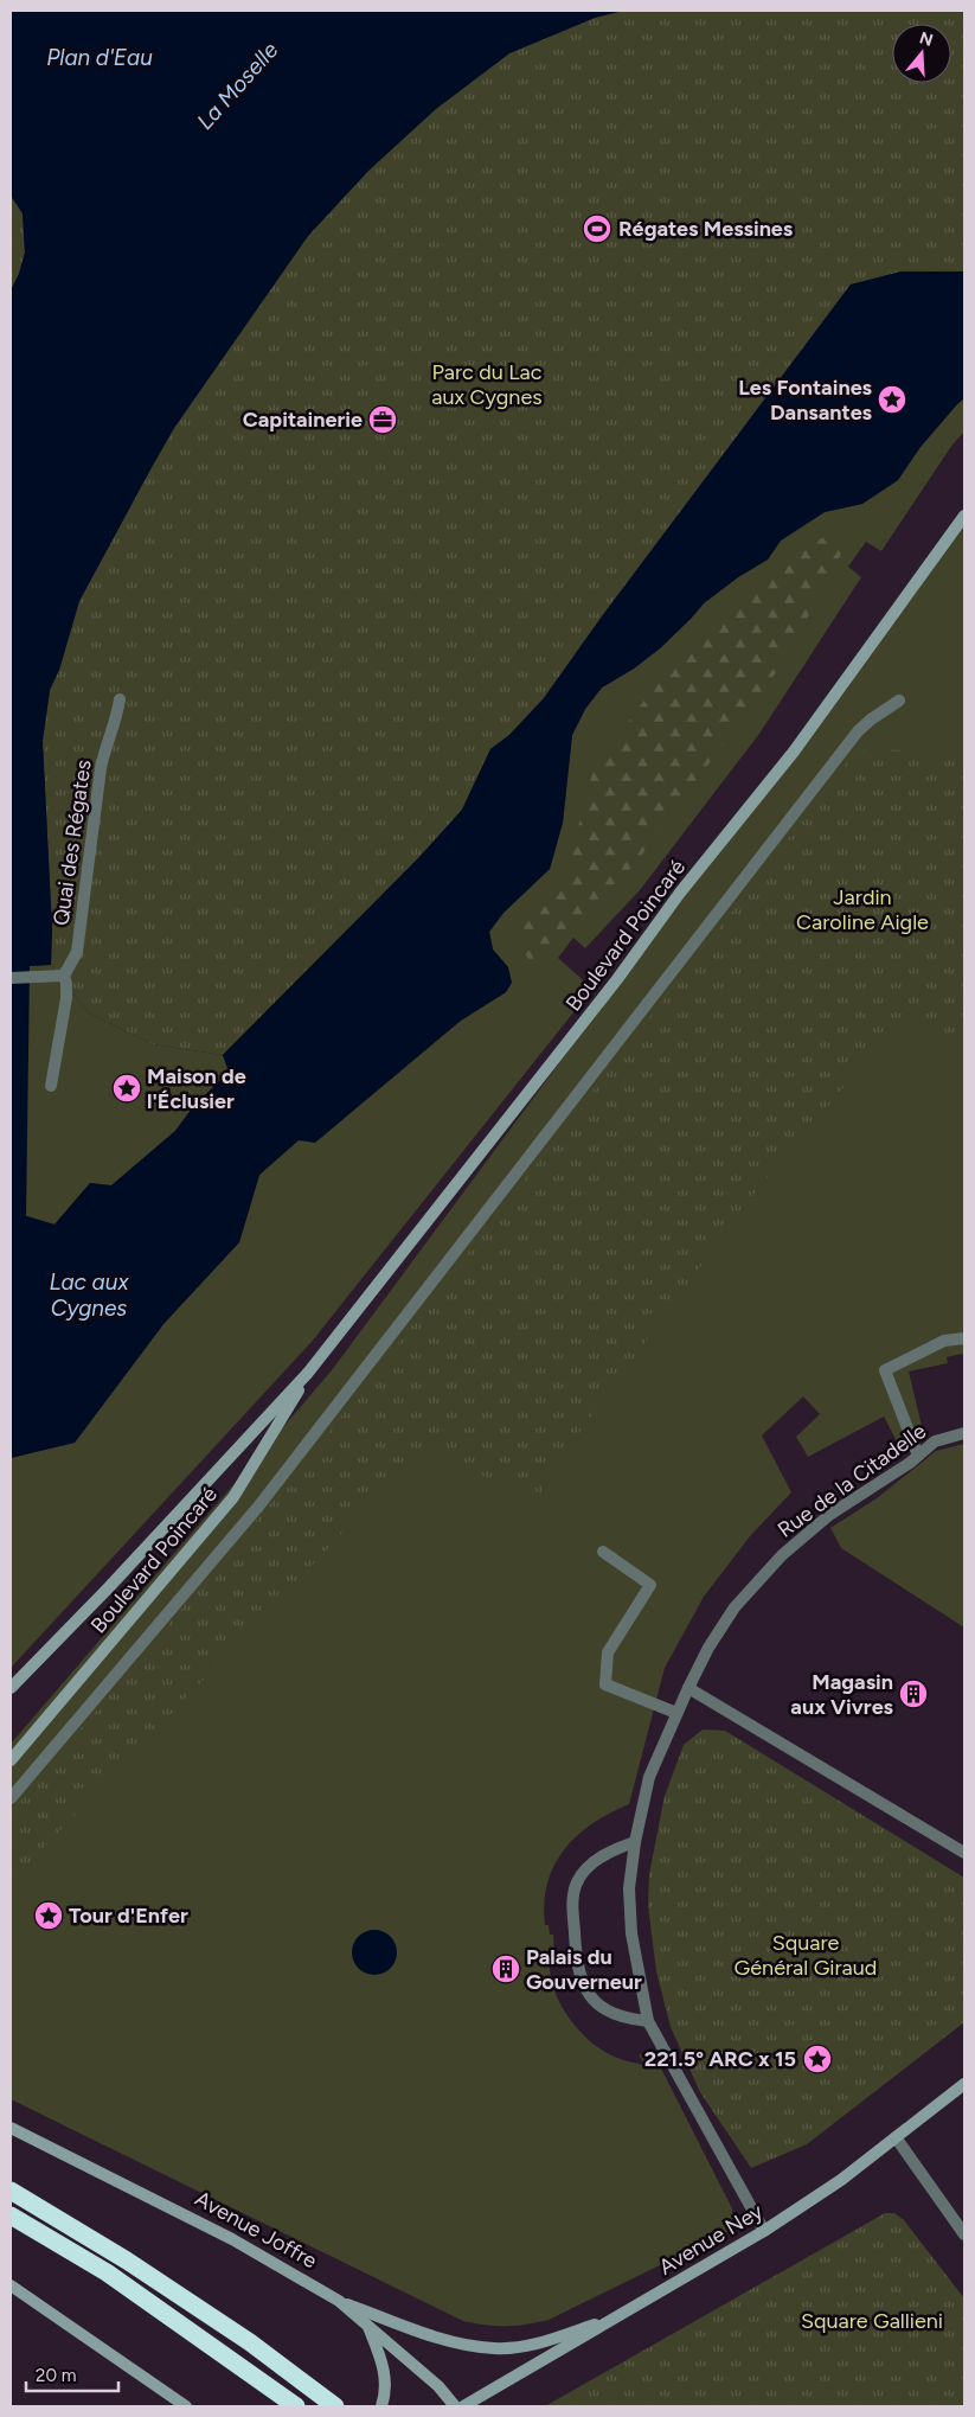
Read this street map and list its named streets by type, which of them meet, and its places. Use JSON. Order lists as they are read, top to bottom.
{
  "streets": {
    "street": [
      "Quai des Régates",
      "Boulevard Poincaré",
      "Rue de la Citadelle",
      "Avenue Joffre",
      "Avenue Ney"
    ]
  },
  "crossings": [
    ["Rue de la Citadelle", "Avenue Ney"]
  ],
  "water": ["Plan d'Eau", "La Moselle", "Lac aux Cygnes"],
  "parks": [
    "Parc du Lac aux Cygnes",
    "Jardin Caroline Aigle",
    "Square Général Giraud",
    "Square Gallieni"
  ],
  "places": {
    "sports": ["Régates Messines"],
    "place": [
      "Les Fontaines Dansantes",
      "Maison de l'Éclusier",
      "Tour d'Enfer",
      "221.5° ARC x 15"
    ],
    "office": ["Capitainerie"],
    "building": ["Magasin aux Vivres", "Palais du Gouverneur"]
  },
  "scale_bar": "20 m",
  "north": "top"
}
